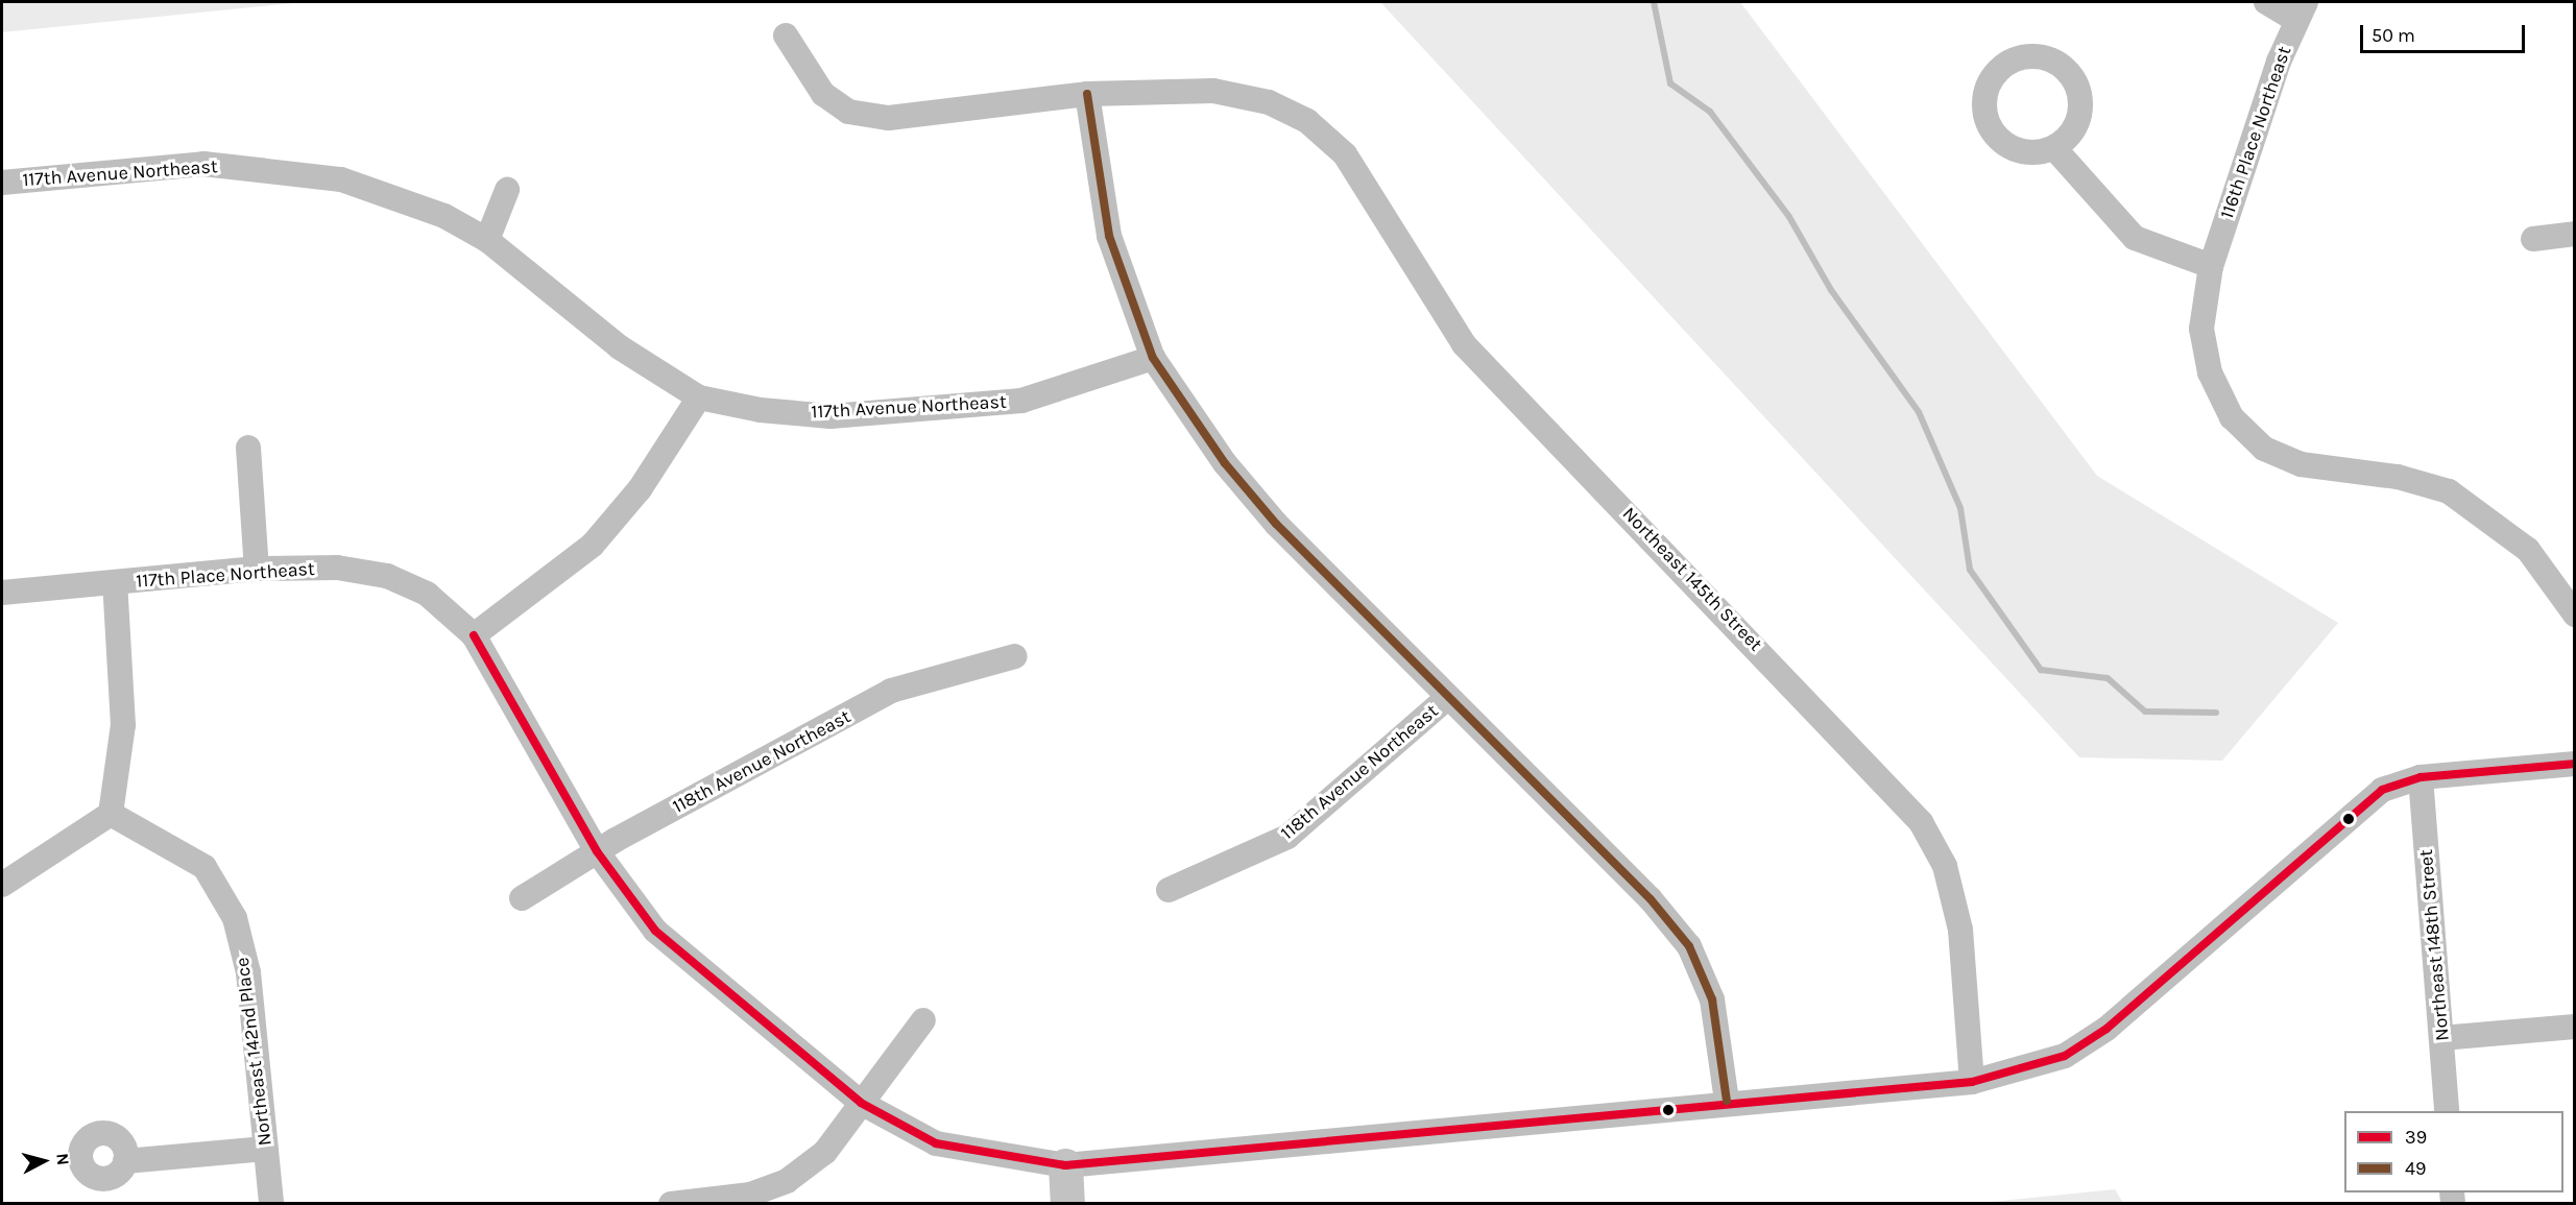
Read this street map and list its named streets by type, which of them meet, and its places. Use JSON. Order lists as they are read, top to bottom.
{
  "streets": {
    "street": [
      "116th Place Northeast",
      "117th Avenue Northeast",
      "117th Place Northeast",
      "Northeast 145th Street",
      "118th Avenue Northeast",
      "Northeast 148th Street",
      "Northeast 142nd Place"
    ]
  },
  "crossings": [
    ["117th Place Northeast", "Northeast 145th Street"],
    ["117th Place Northeast", "118th Avenue Northeast"],
    ["117th Place Northeast", "Northeast 148th Street"]
  ],
  "lines": ["transit line 49", "transit line 39"],
  "legend": ["39", "49"],
  "scale_bar": "50 m",
  "north": "right"
}
